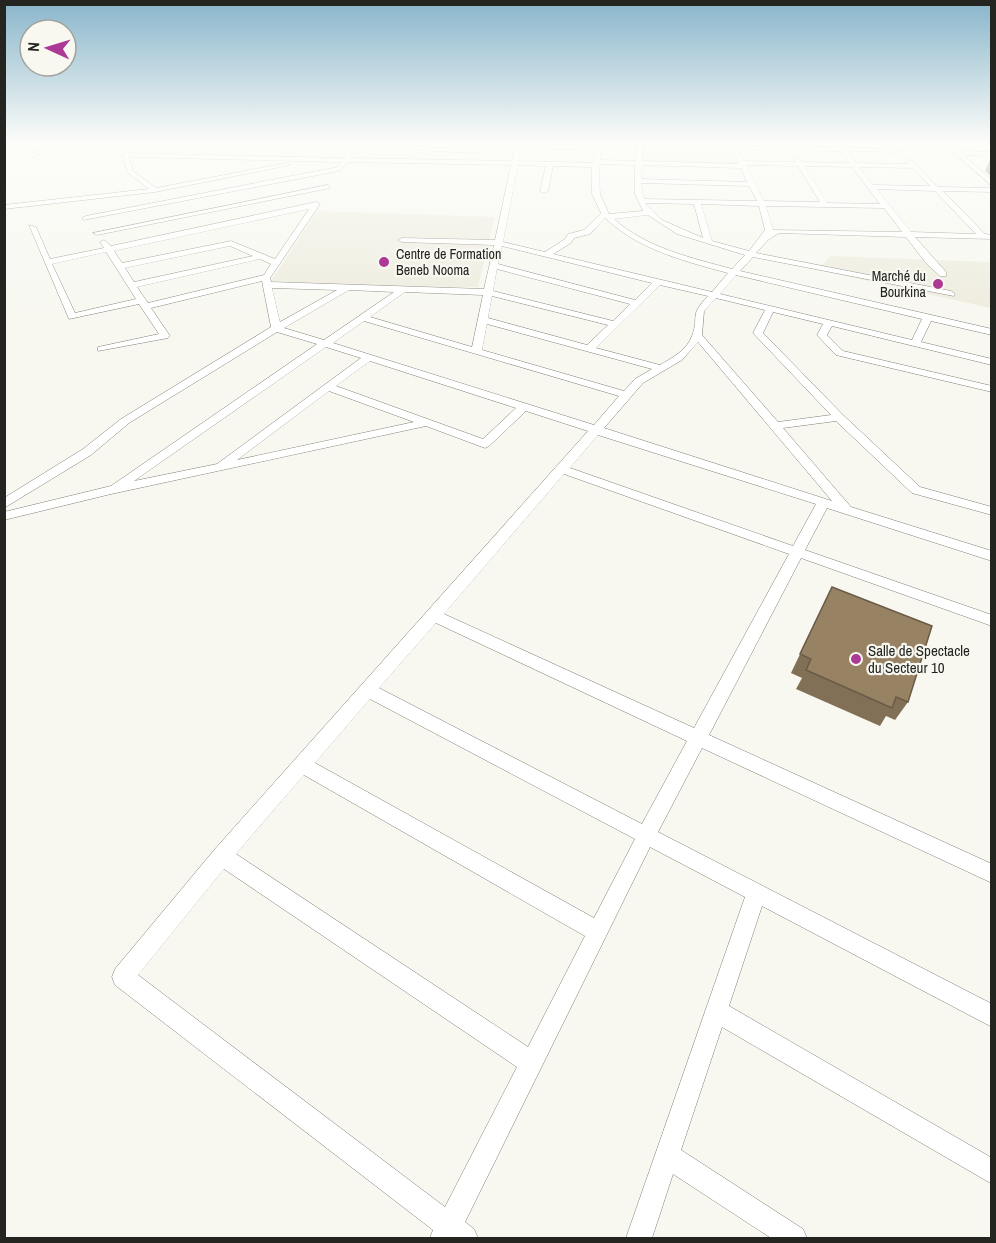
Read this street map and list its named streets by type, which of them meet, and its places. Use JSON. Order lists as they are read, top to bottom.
{
  "places": ["Centre de Formation Beneb Nooma", "Marché du Bourkina", "Salle de Spectacle du Secteur 10"],
  "north": "left"
}
